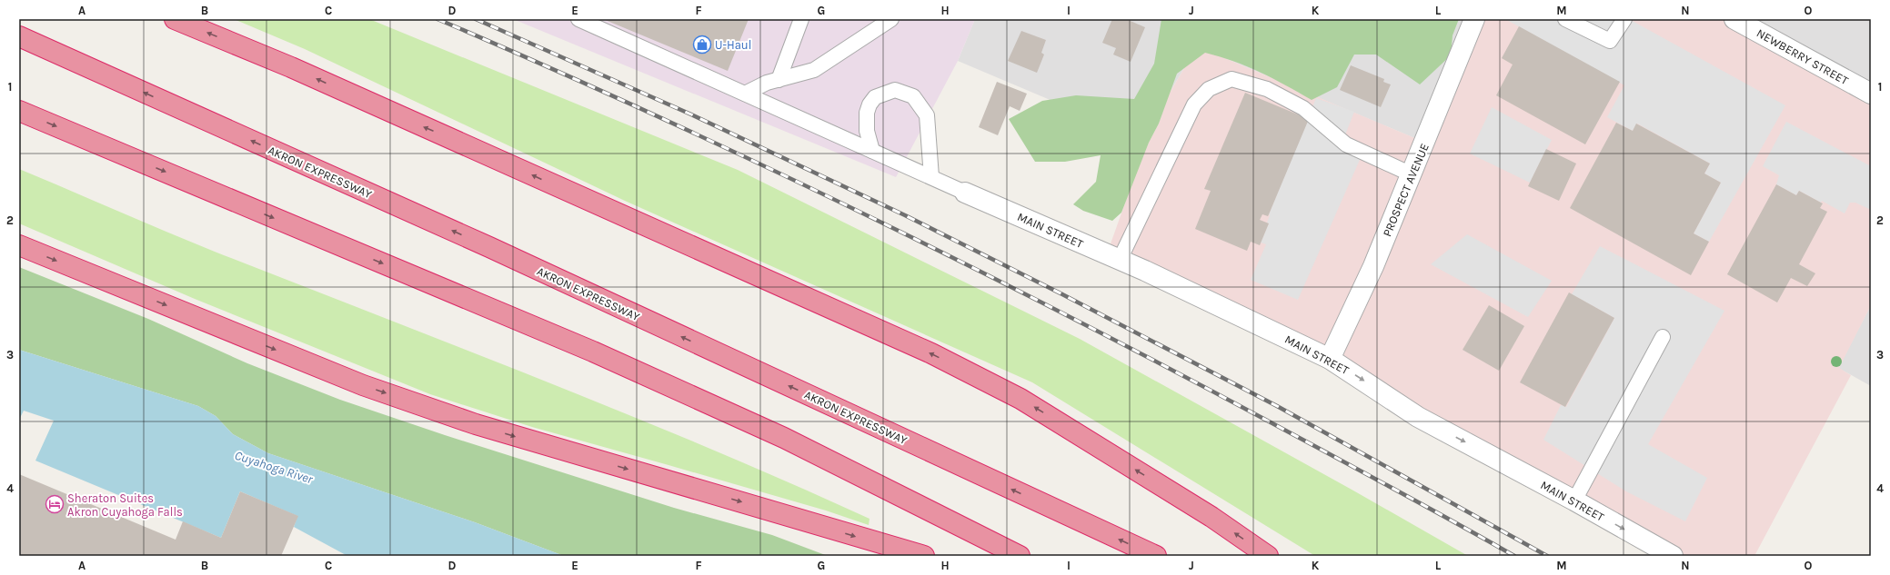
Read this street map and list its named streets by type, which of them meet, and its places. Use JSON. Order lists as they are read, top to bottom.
{
  "streets": {
    "highway": ["AKRON EXPRESSWAY"],
    "street": ["NEWBERRY STREET", "PROSPECT AVENUE", "MAIN STREET"]
  },
  "crossings": [
    ["PROSPECT AVENUE", "MAIN STREET"]
  ],
  "one_way": ["MAIN STREET"],
  "water": ["Cuyahoga River"],
  "places": {
    "shop": ["U-Haul"],
    "hotel": ["Sheraton Suites Akron Cuyahoga Falls"]
  },
  "grid": {
    "columns": [
      "A",
      "B",
      "C",
      "D",
      "E",
      "F",
      "G",
      "H",
      "I",
      "J",
      "K",
      "L",
      "M",
      "N",
      "O"
    ],
    "rows": [
      "1",
      "2",
      "3",
      "4"
    ]
  }
}
